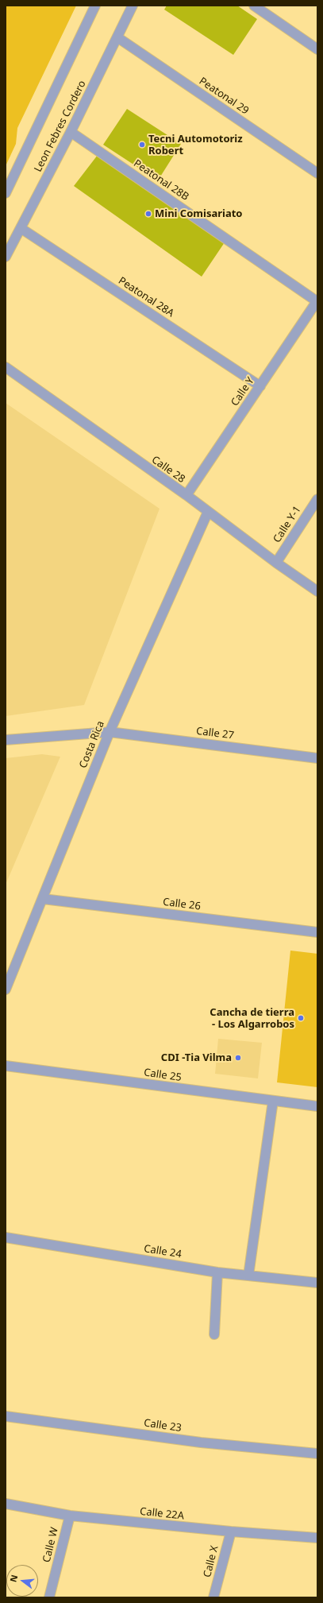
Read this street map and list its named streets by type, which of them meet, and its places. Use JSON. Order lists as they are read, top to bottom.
{
  "streets": {
    "street": [
      "Peatonal 29",
      "Leon Febres Cordero",
      "Peatonal 28B",
      "Peatonal 28A",
      "Calle Y",
      "Calle 28",
      "Calle Y-1",
      "Calle 27",
      "Costa Rica",
      "Calle 26",
      "Calle 25",
      "Calle 24",
      "Calle 23",
      "Calle 22A",
      "Calle W",
      "Calle X"
    ]
  },
  "crossings": [
    ["Peatonal 29", "Leon Febres Cordero"],
    ["Leon Febres Cordero", "Peatonal 28B"],
    ["Leon Febres Cordero", "Peatonal 28A"],
    ["Peatonal 28B", "Calle Y"],
    ["Peatonal 28A", "Calle Y"],
    ["Calle Y", "Calle 28"],
    ["Calle 28", "Calle Y-1"],
    ["Calle 28", "Costa Rica"],
    ["Calle 27", "Costa Rica"],
    ["Costa Rica", "Calle 26"],
    ["Calle 22A", "Calle W"],
    ["Calle 22A", "Calle X"]
  ],
  "places": [
    "Tecni Automotoriz Robert",
    "Mini Comisariato",
    "Cancha de tierra - Los Algarrobos",
    "CDI -Tia Vilma"
  ],
  "north": "left"
}
